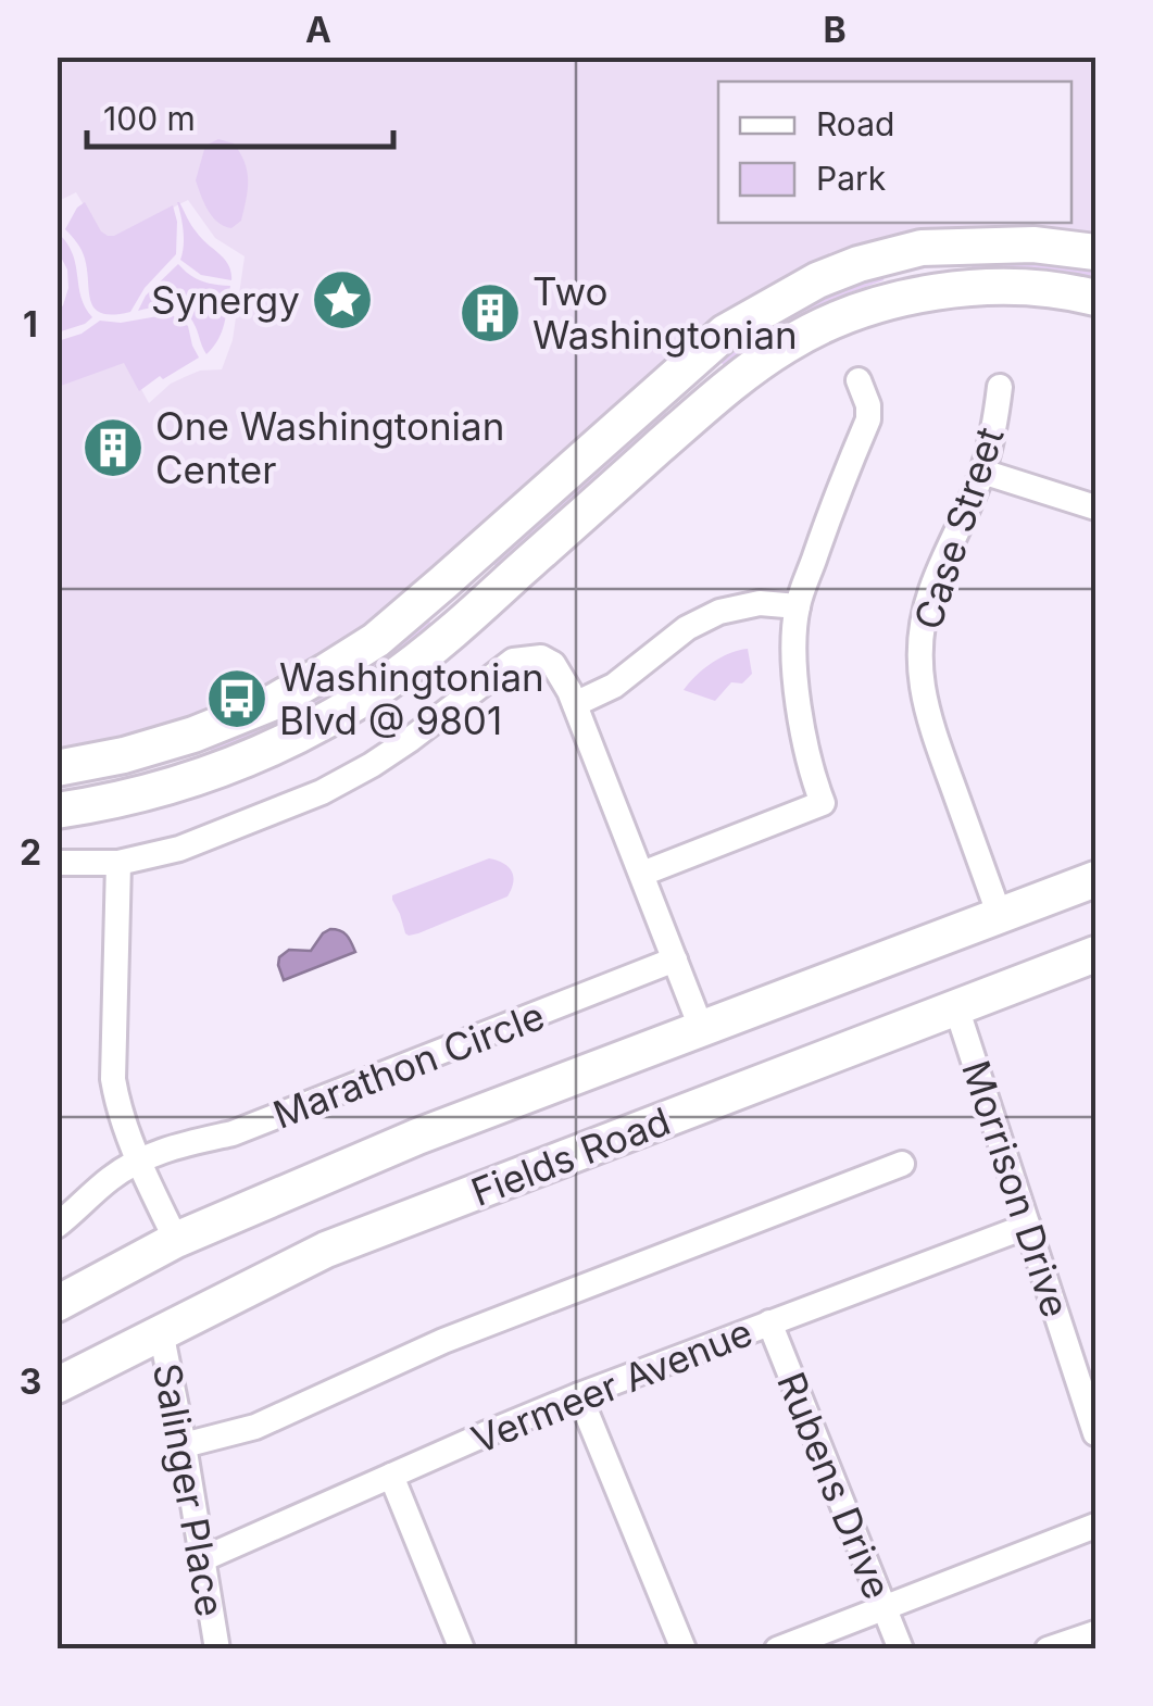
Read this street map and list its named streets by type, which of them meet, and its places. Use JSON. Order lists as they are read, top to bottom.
{
  "streets": {
    "street": [
      "Case Street",
      "Marathon Circle",
      "Fields Road",
      "Morrison Drive",
      "Vermeer Avenue",
      "Rubens Drive",
      "Salinger Place"
    ]
  },
  "crossings": [
    ["Case Street", "Fields Road"],
    ["Fields Road", "Morrison Drive"],
    ["Fields Road", "Salinger Place"],
    ["Morrison Drive", "Vermeer Avenue"],
    ["Vermeer Avenue", "Rubens Drive"],
    ["Vermeer Avenue", "Salinger Place"]
  ],
  "places": {
    "place": ["Synergy"],
    "building": ["Two Washingtonian", "One Washingtonian Center"],
    "bus stop": ["Washingtonian Blvd @ 9801"]
  },
  "legend": ["Road", "Park"],
  "scale_bar": "100 m",
  "grid": {
    "columns": ["A", "B"],
    "rows": ["1", "2", "3"]
  }
}
